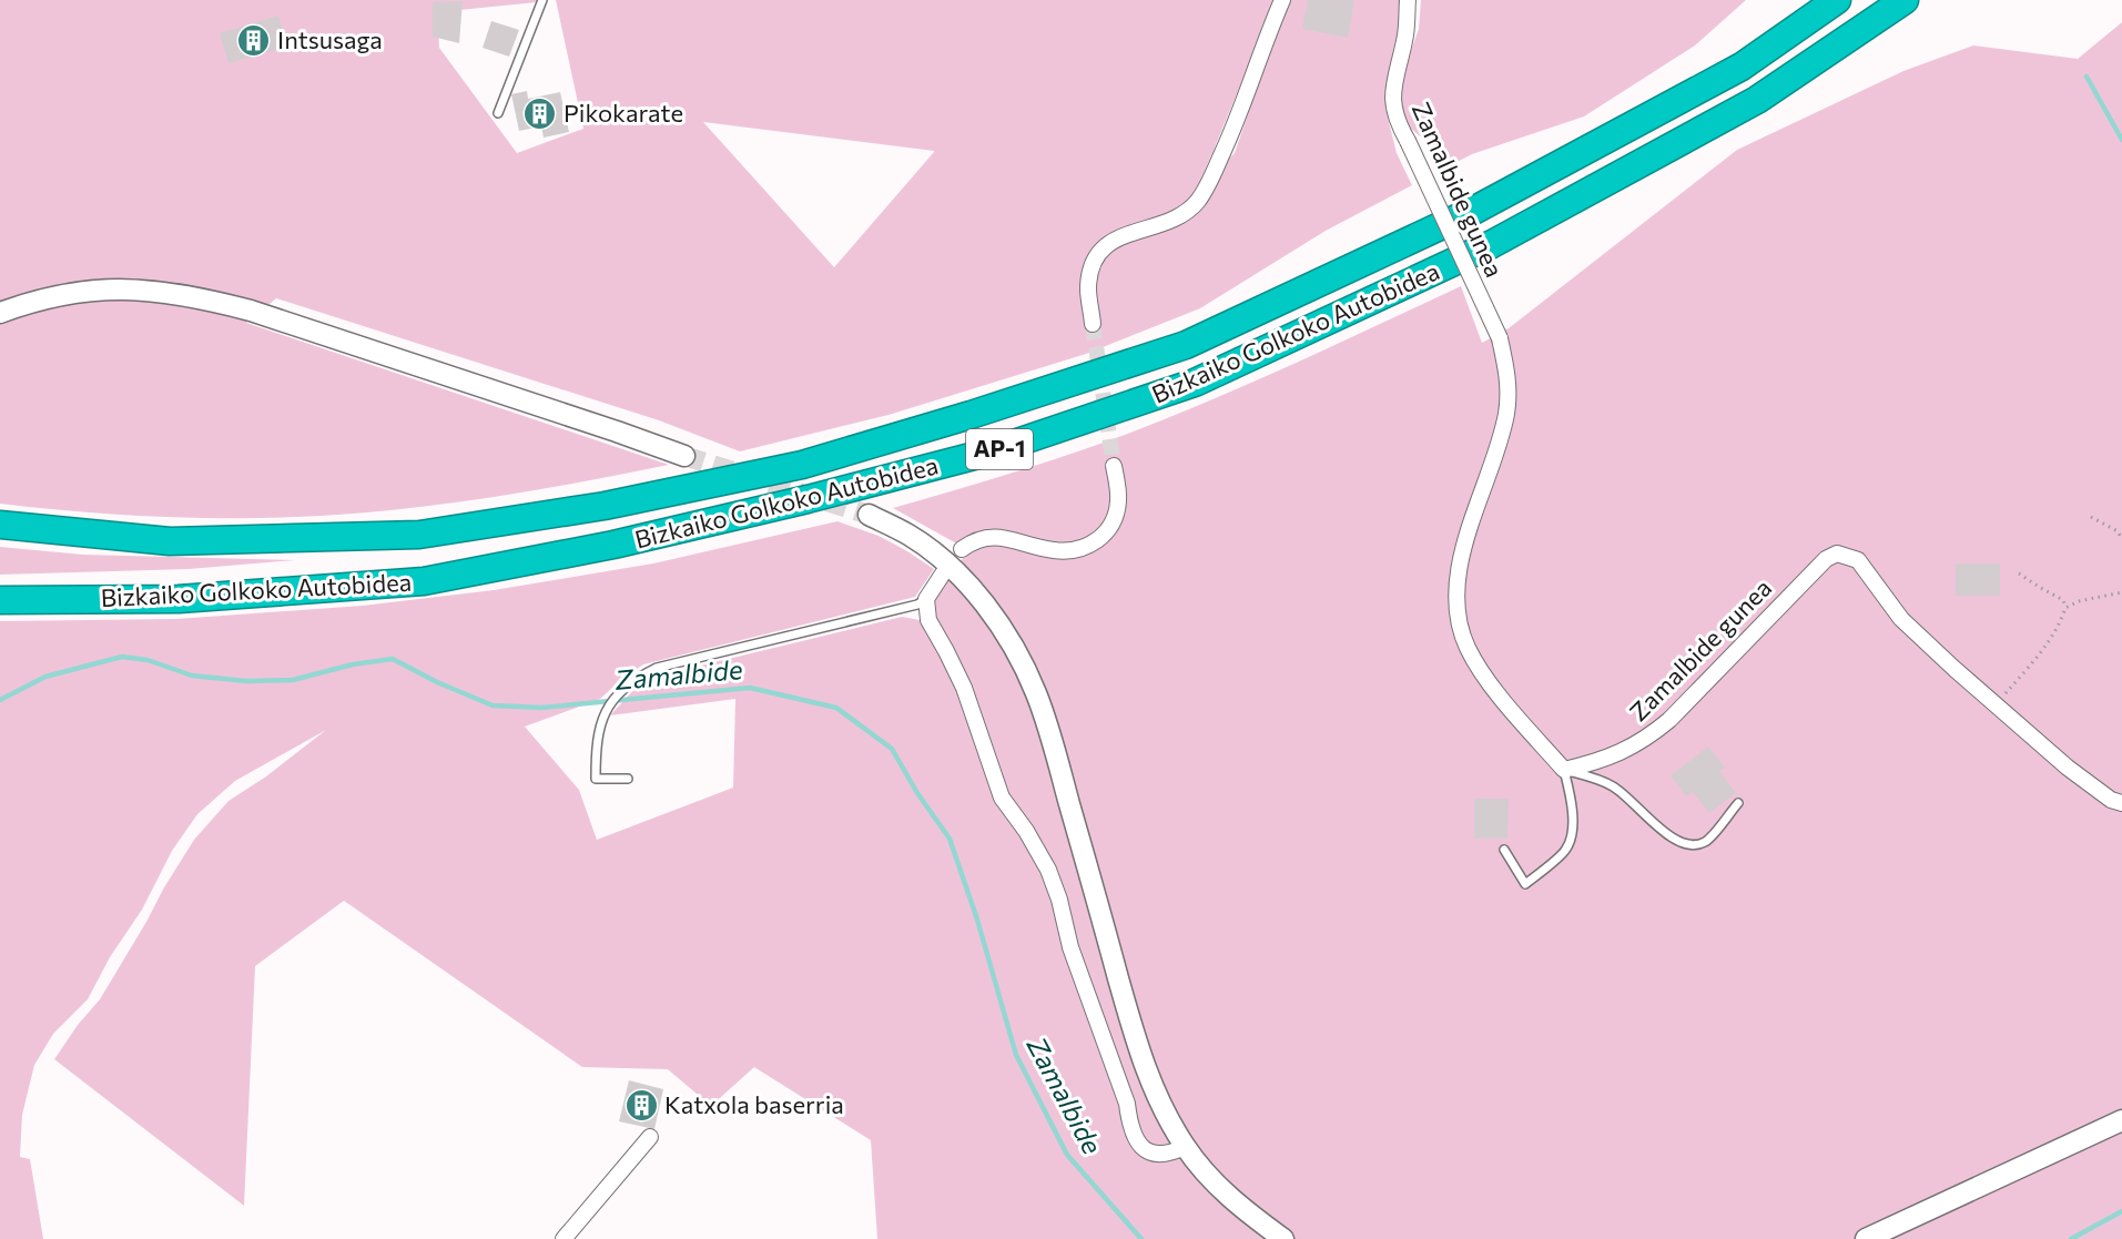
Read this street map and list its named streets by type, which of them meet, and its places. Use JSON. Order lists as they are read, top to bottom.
{
  "streets": {
    "highway": ["Bizkaiko Golkoko Autobidea", "AP-1"],
    "street": ["Zamalbide gunea"]
  },
  "water": ["Zamalbide"],
  "places": {
    "building": ["Intsusaga", "Pikokarate", "Katxola baserria"]
  }
}
